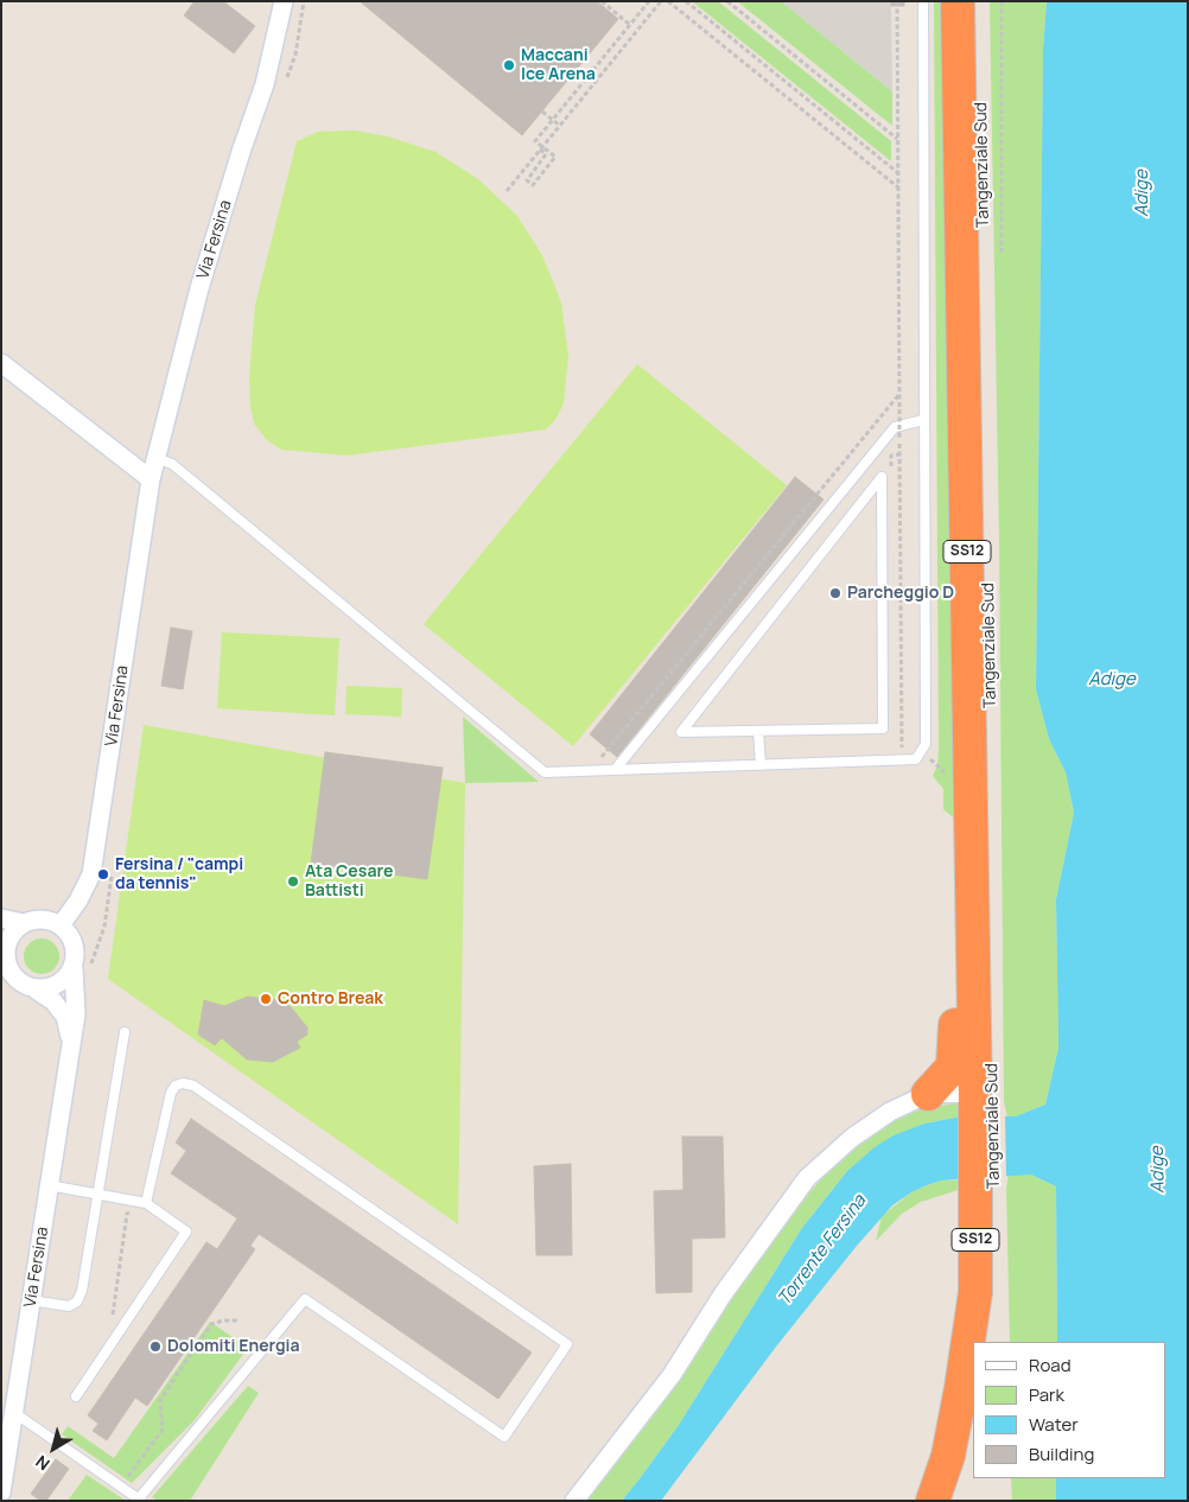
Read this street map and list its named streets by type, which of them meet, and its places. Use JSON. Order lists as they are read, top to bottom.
{
  "streets": {
    "highway": ["Tangenziale Sud", "SS12"],
    "street": ["Via Fersina"]
  },
  "crossings": [
    ["Tangenziale Sud", "SS12"]
  ],
  "water": ["Adige", "Torrente Fersina"],
  "places": [
    "Maccani Ice Arena",
    "Parcheggio D",
    "Fersina / \"campi da tennis\"",
    "Ata Cesare Battisti",
    "Contro Break",
    "Dolomiti Energia"
  ],
  "legend": [
    "Road",
    "Park",
    "Water",
    "Building"
  ],
  "north": "bottom left"
}
